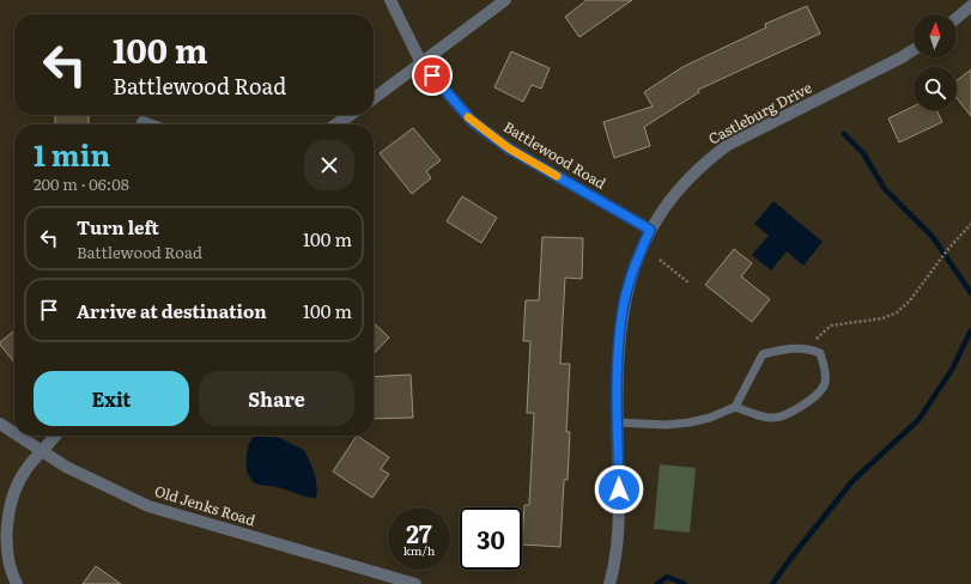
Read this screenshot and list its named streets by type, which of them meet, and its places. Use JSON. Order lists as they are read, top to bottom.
{
  "streets": {
    "street": ["Castleburg Drive", "Battlewood Road", "Old Jenks Road"]
  },
  "crossings": [
    ["Castleburg Drive", "Battlewood Road"]
  ],
  "north": "top",
  "page": {
    "turn": ["100 m", "Battlewood Road"],
    "heading": ["1 min", "200 m · 06:08"],
    "list": [
      {
        "name": "Turn left",
        "note": "Battlewood Road",
        "value": "100 m"
      },
      {
        "name": "Arrive at destination",
        "value": "100 m"
      }
    ],
    "buttons": ["Exit", "Share"],
    "speed": "27 km/h",
    "limit": "30"
  }
}
